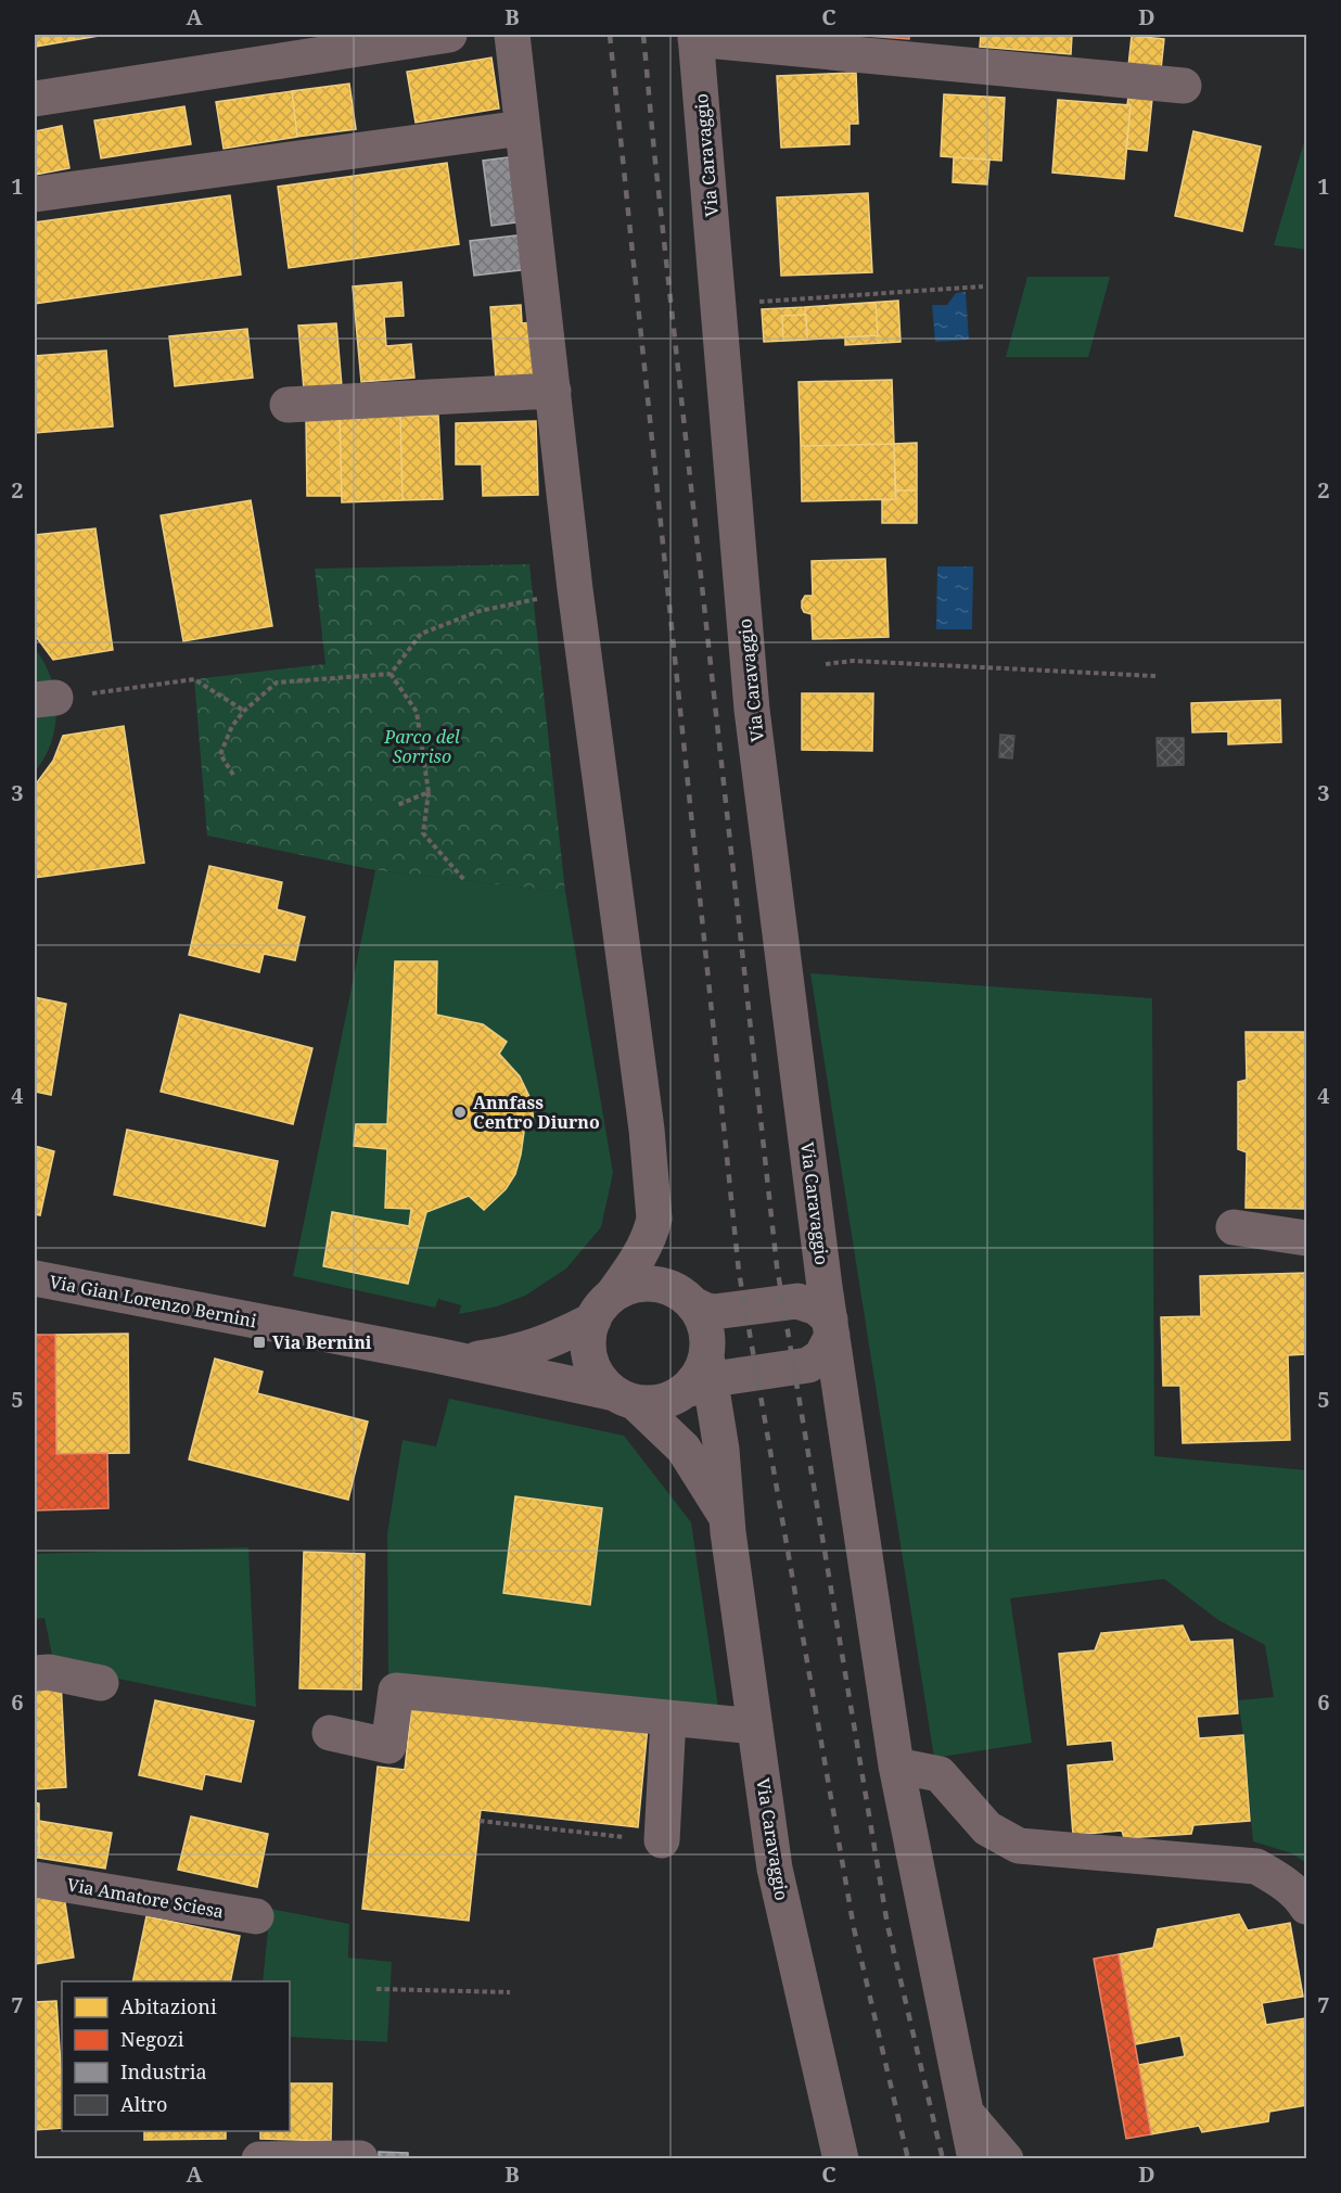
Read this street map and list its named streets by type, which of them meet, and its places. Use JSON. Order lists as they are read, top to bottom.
{
  "streets": {
    "street": ["Via Caravaggio", "Via Gian Lorenzo Bernini", "Via Amatore Sciesa"]
  },
  "crossings": [
    ["Via Caravaggio", "Via Gian Lorenzo Bernini"]
  ],
  "parks": ["Parco del Sorriso"],
  "places": {
    "other": ["Annfass Centro Diurno"],
    "transit": ["Via Bernini"]
  },
  "legend": [
    "Abitazioni",
    "Negozi",
    "Industria",
    "Altro"
  ],
  "grid": {
    "columns": [
      "A",
      "B",
      "C",
      "D"
    ],
    "rows": [
      "1",
      "2",
      "3",
      "4",
      "5",
      "6",
      "7"
    ]
  }
}
